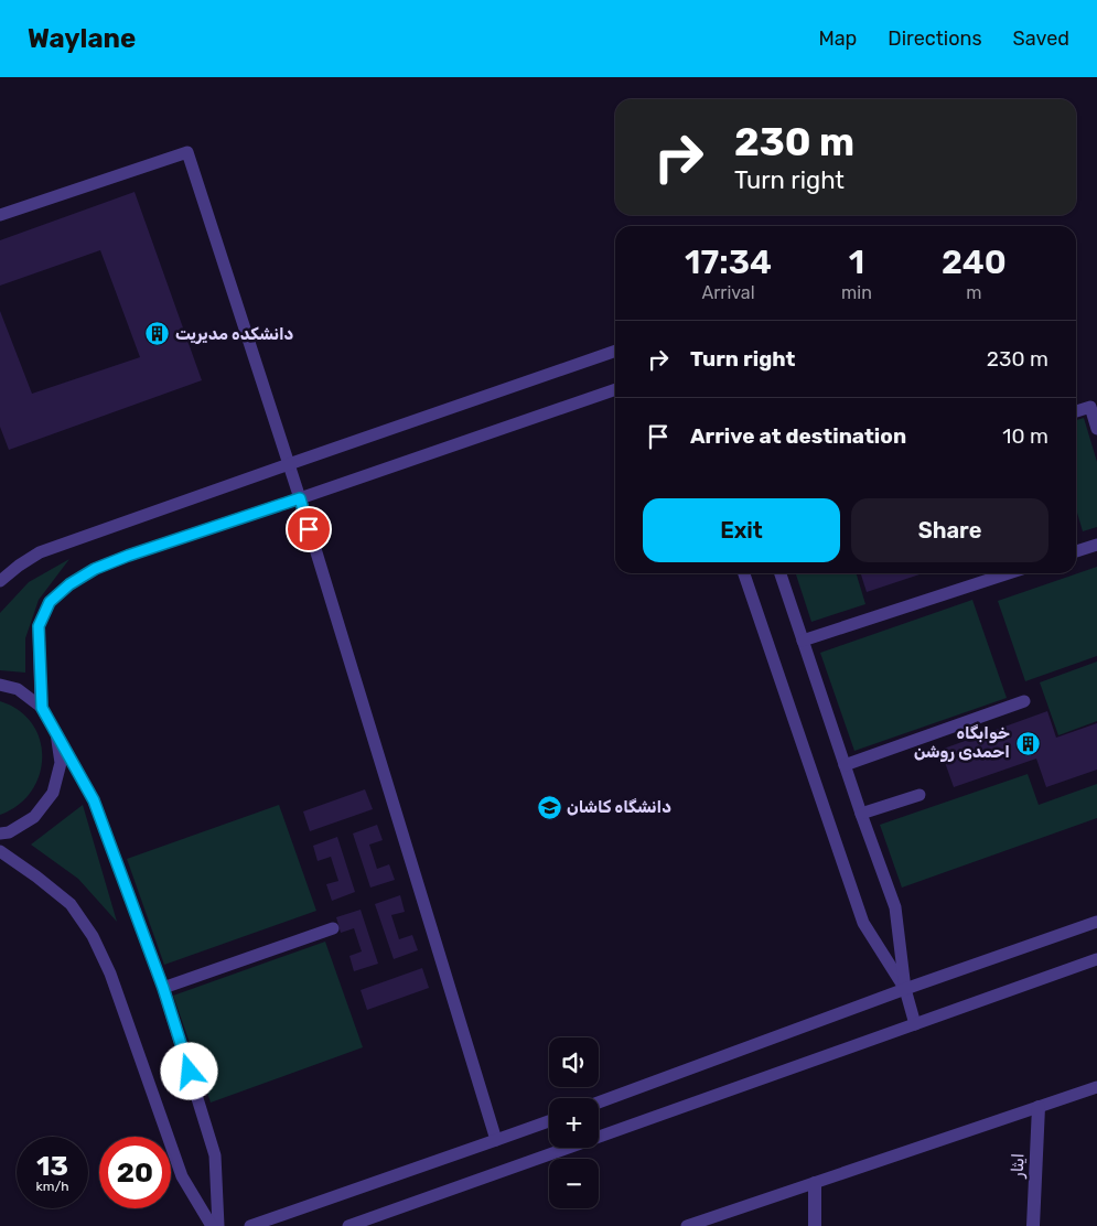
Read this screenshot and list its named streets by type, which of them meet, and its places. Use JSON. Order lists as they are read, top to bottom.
{
  "streets": {
    "street": ["ایثار"]
  },
  "places": {
    "building": ["دانشکده مدیریت", "خوابگاه احمدی روشن"],
    "school or university": ["دانشگاه کاشان"]
  },
  "page": {
    "header": "Waylane",
    "nav": ["Map", "Directions", "Saved"],
    "turn": ["230 m", "Turn right"],
    "eta": [
      "17:34",
      "Arrival",
      "1",
      "min",
      "240",
      "m"
    ],
    "list": [
      {
        "name": "Turn right",
        "value": "230 m"
      },
      {
        "name": "Arrive at destination",
        "value": "10 m"
      }
    ],
    "buttons": ["Exit", "Share"],
    "map_buttons": ["+", "−"],
    "speed": "13 km/h",
    "limit": "20"
  }
}
